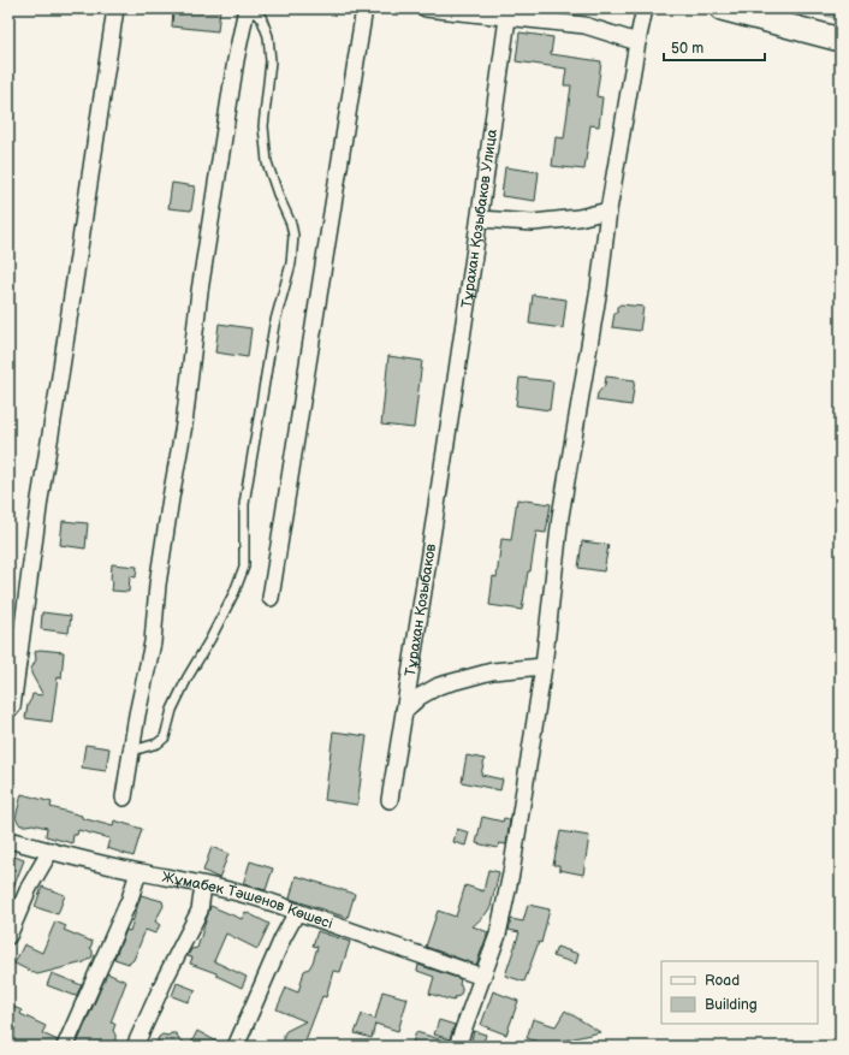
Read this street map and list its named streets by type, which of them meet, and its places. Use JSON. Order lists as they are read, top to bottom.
{
  "streets": {
    "street": ["Тұрахан Қозыбаков Улица", "Тұрахан Қозыбаков", "Жұмабек Тәшенов Көшесі"]
  },
  "crossings": [
    ["Тұрахан Қозыбаков Улица", "Тұрахан Қозыбаков"]
  ],
  "legend": ["Road", "Building"],
  "scale_bar": "50 m"
}
